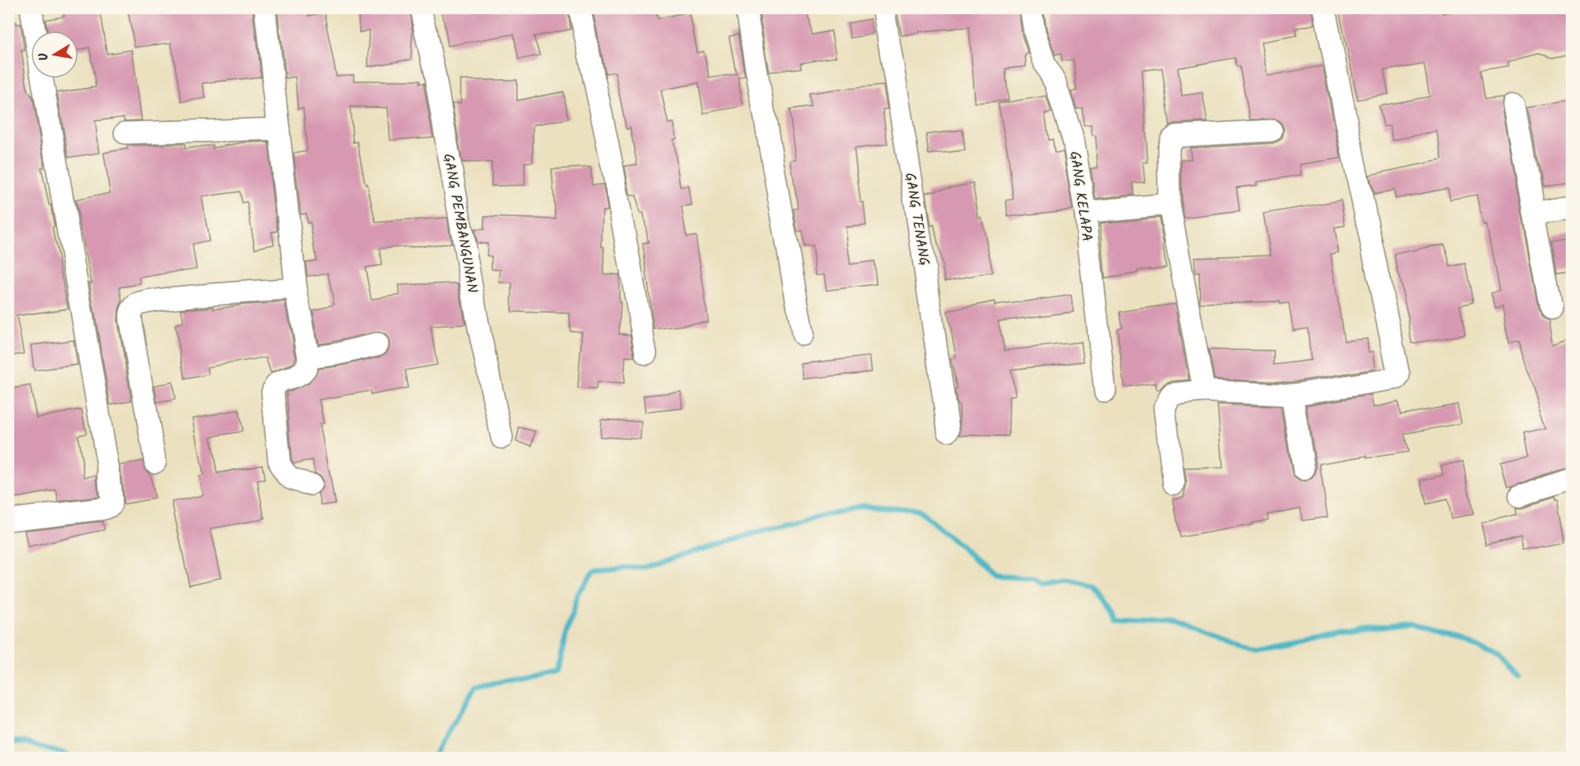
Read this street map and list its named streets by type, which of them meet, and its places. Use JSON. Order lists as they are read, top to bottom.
{
  "streets": {
    "street": ["GANG KELAPA", "GANG TENANG", "GANG PEMBANGUNAN"]
  },
  "north": "left"
}
